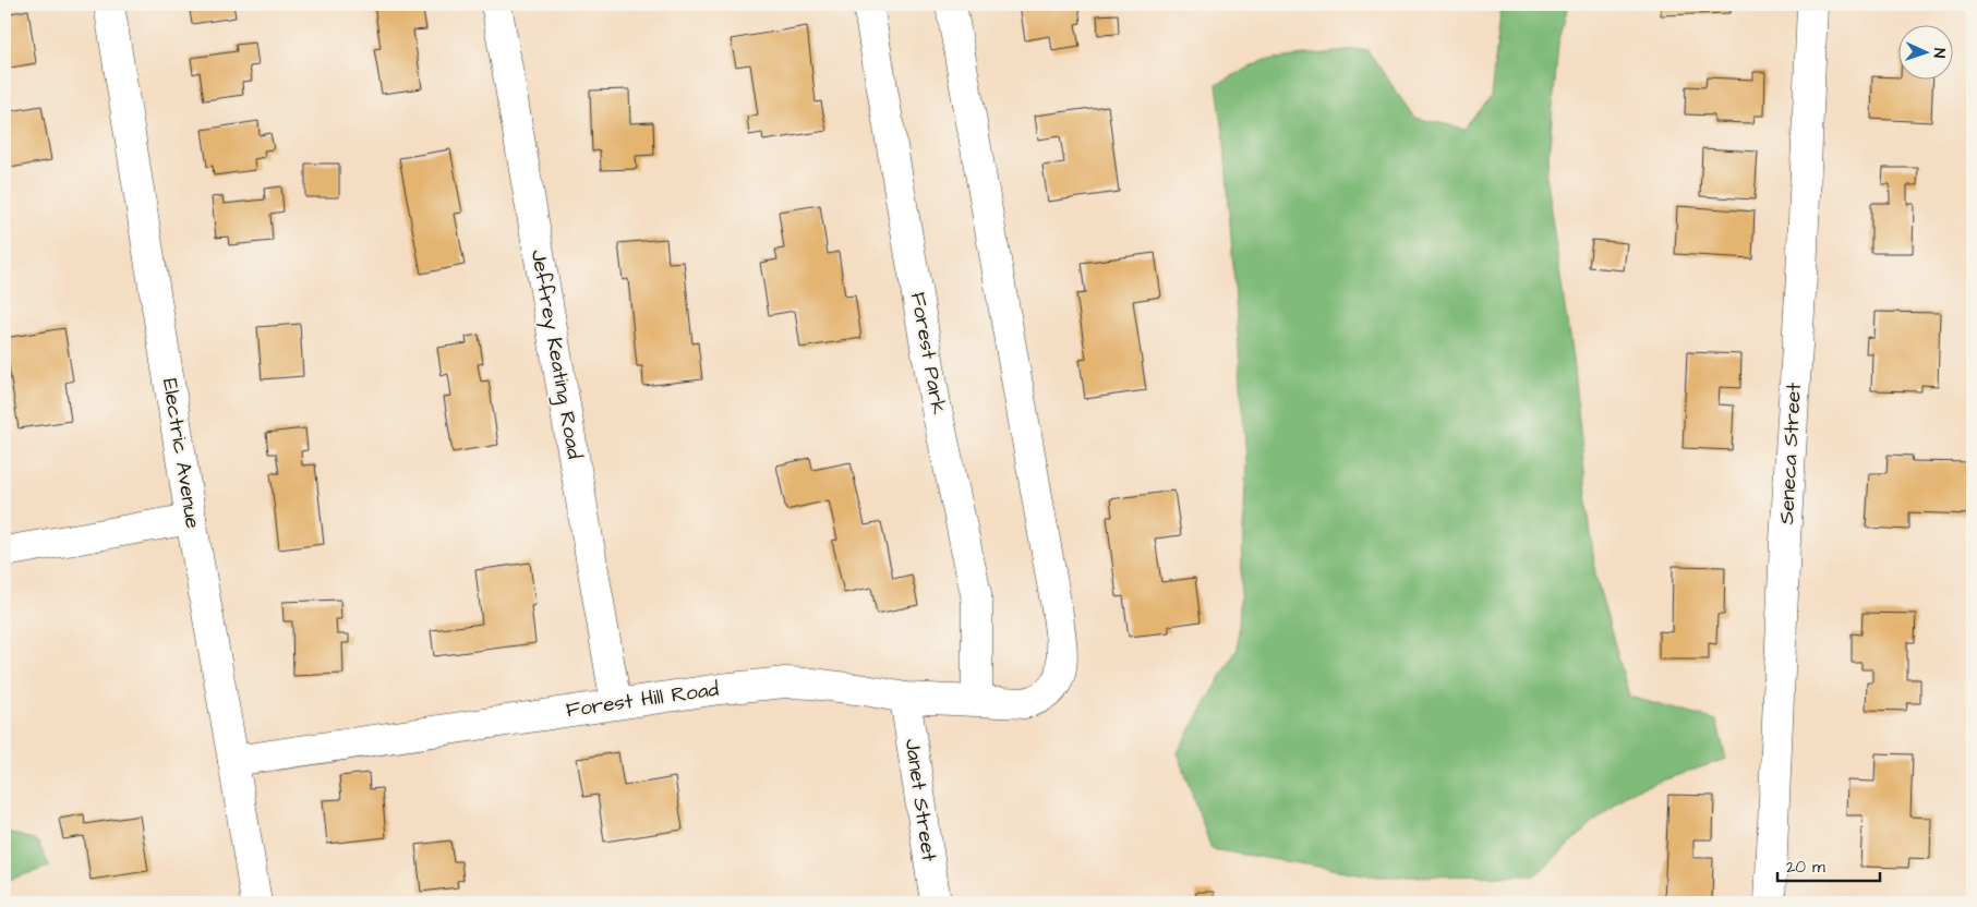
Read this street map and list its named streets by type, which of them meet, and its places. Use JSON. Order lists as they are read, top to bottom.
{
  "streets": {
    "street": [
      "Forest Park",
      "Jeffrey Keating Road",
      "Electric Avenue",
      "Seneca Street",
      "Forest Hill Road",
      "Janet Street"
    ]
  },
  "crossings": [
    ["Forest Park", "Forest Hill Road"],
    ["Jeffrey Keating Road", "Forest Hill Road"],
    ["Electric Avenue", "Forest Hill Road"],
    ["Forest Hill Road", "Janet Street"]
  ],
  "scale_bar": "20 m",
  "north": "right"
}
